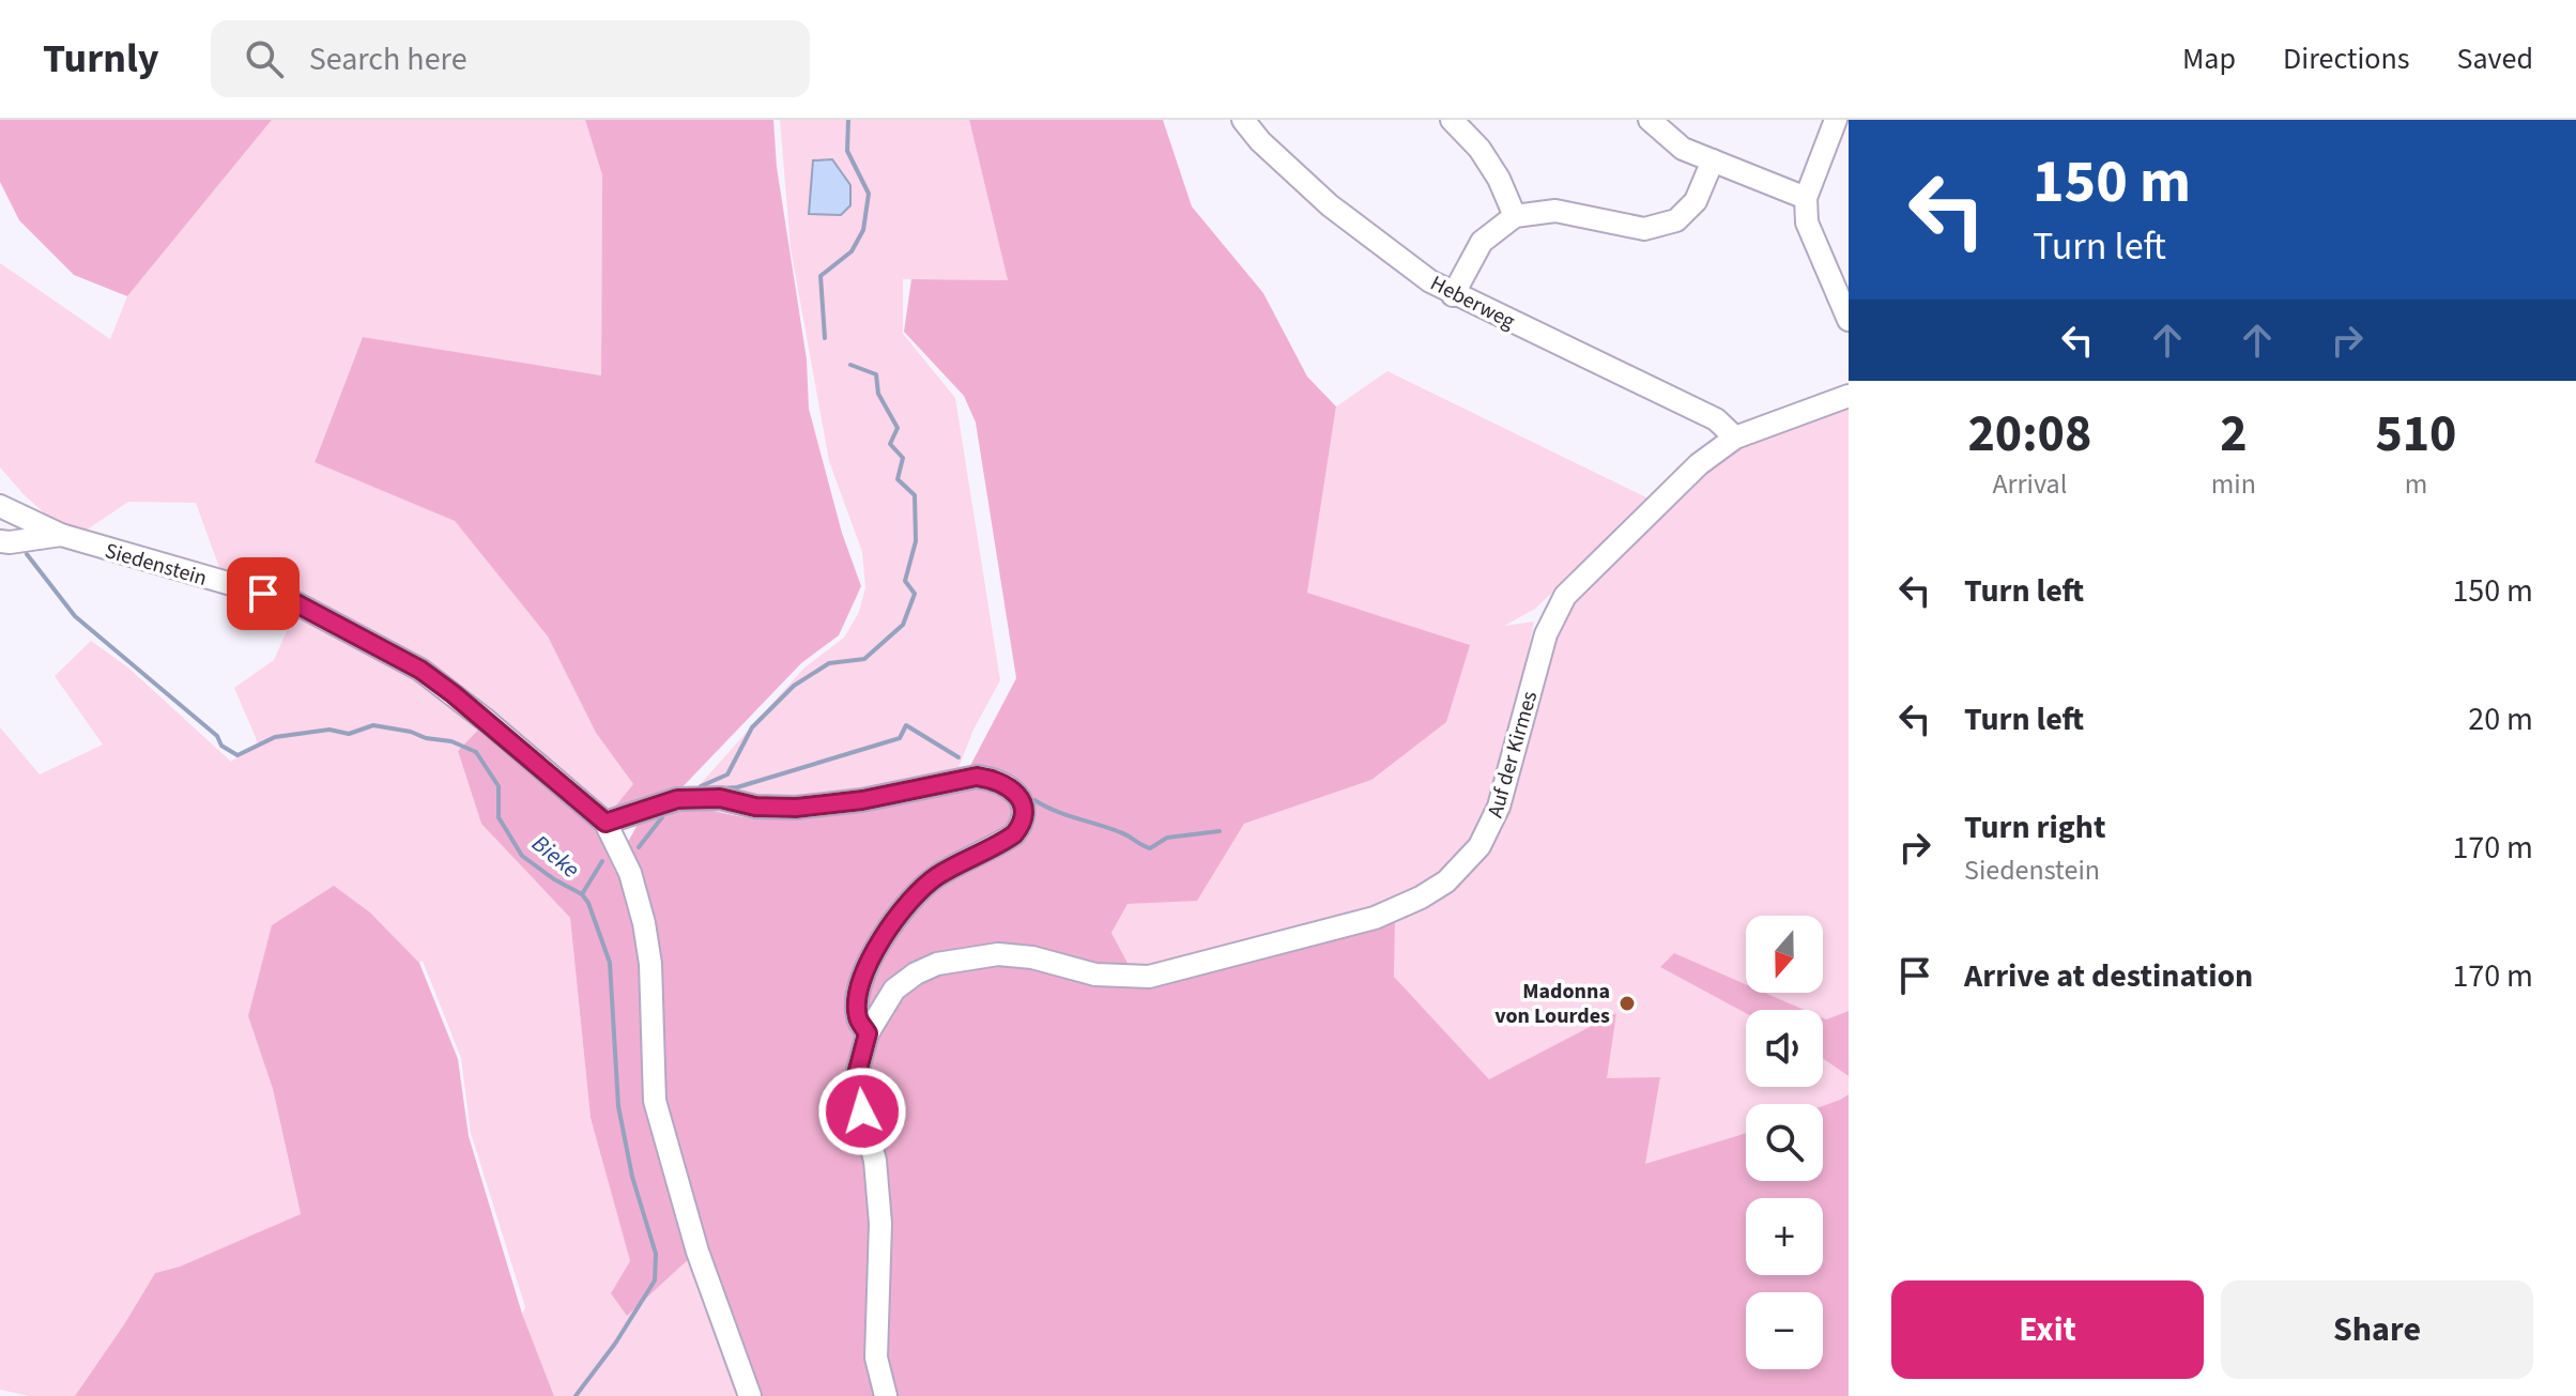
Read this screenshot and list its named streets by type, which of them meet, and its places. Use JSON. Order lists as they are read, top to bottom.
{
  "streets": {
    "street": ["Heberweg", "Siedenstein", "Auf der Kirmes"]
  },
  "crossings": [
    ["Heberweg", "Auf der Kirmes"]
  ],
  "water": ["Bieke"],
  "places": ["Madonna von Lourdes"],
  "north": "bottom",
  "page": {
    "header": "Turnly",
    "search": "Search here",
    "nav": ["Map", "Directions", "Saved"],
    "turn": ["150 m", "Turn left"],
    "eta": [
      "20:08",
      "Arrival",
      "2",
      "min",
      "510",
      "m"
    ],
    "list": [
      {
        "name": "Turn left",
        "value": "150 m"
      },
      {
        "name": "Turn left",
        "value": "20 m"
      },
      {
        "name": "Turn right",
        "note": "Siedenstein",
        "value": "170 m"
      },
      {
        "name": "Arrive at destination",
        "value": "170 m"
      }
    ],
    "map_buttons": ["+", "−"],
    "buttons": ["Exit", "Share"]
  }
}
